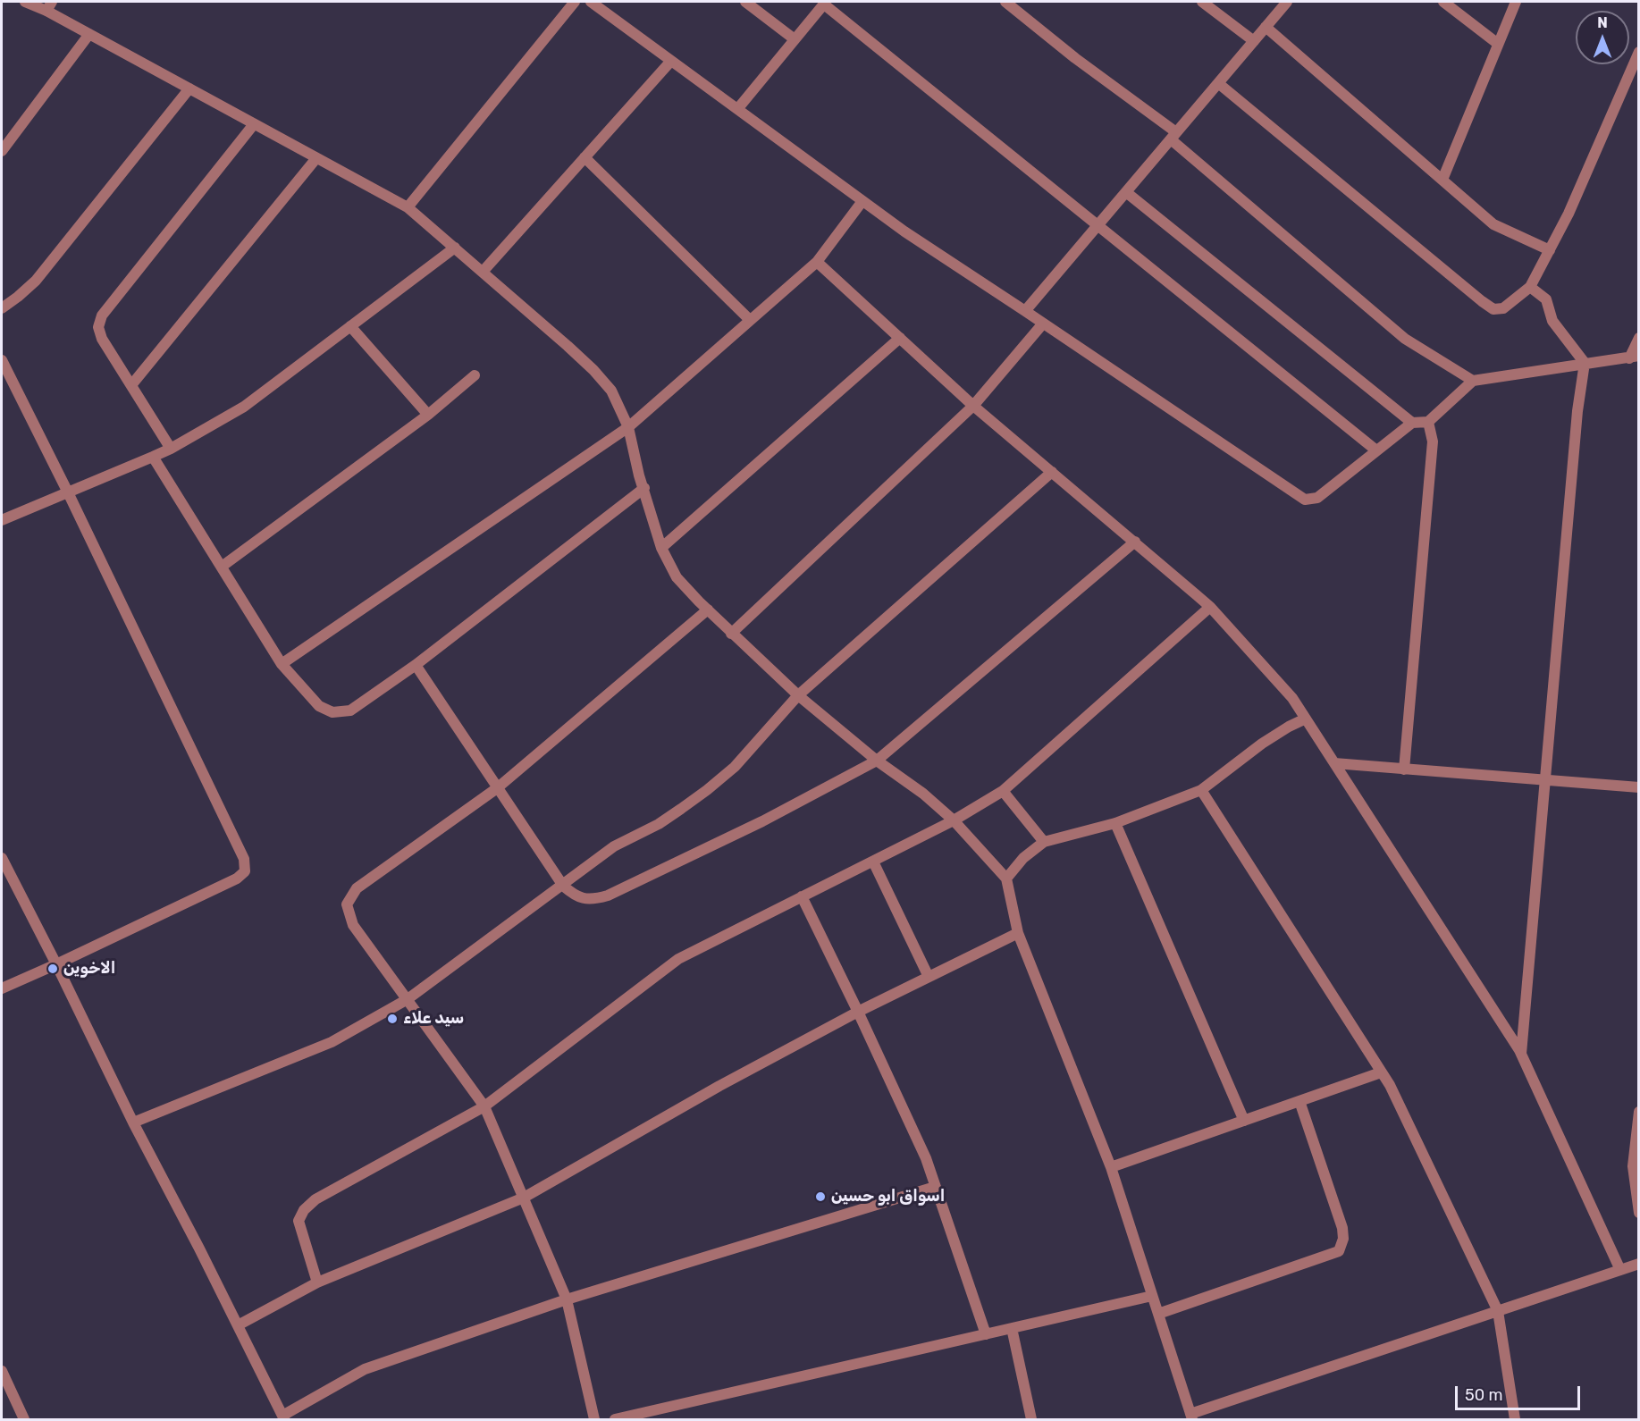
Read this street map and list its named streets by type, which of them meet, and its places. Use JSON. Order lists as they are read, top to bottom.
{
  "places": ["الاخوين", "سيد علاء", "اسواق ابو حسين"],
  "scale_bar": "50 m",
  "north": "top"
}
